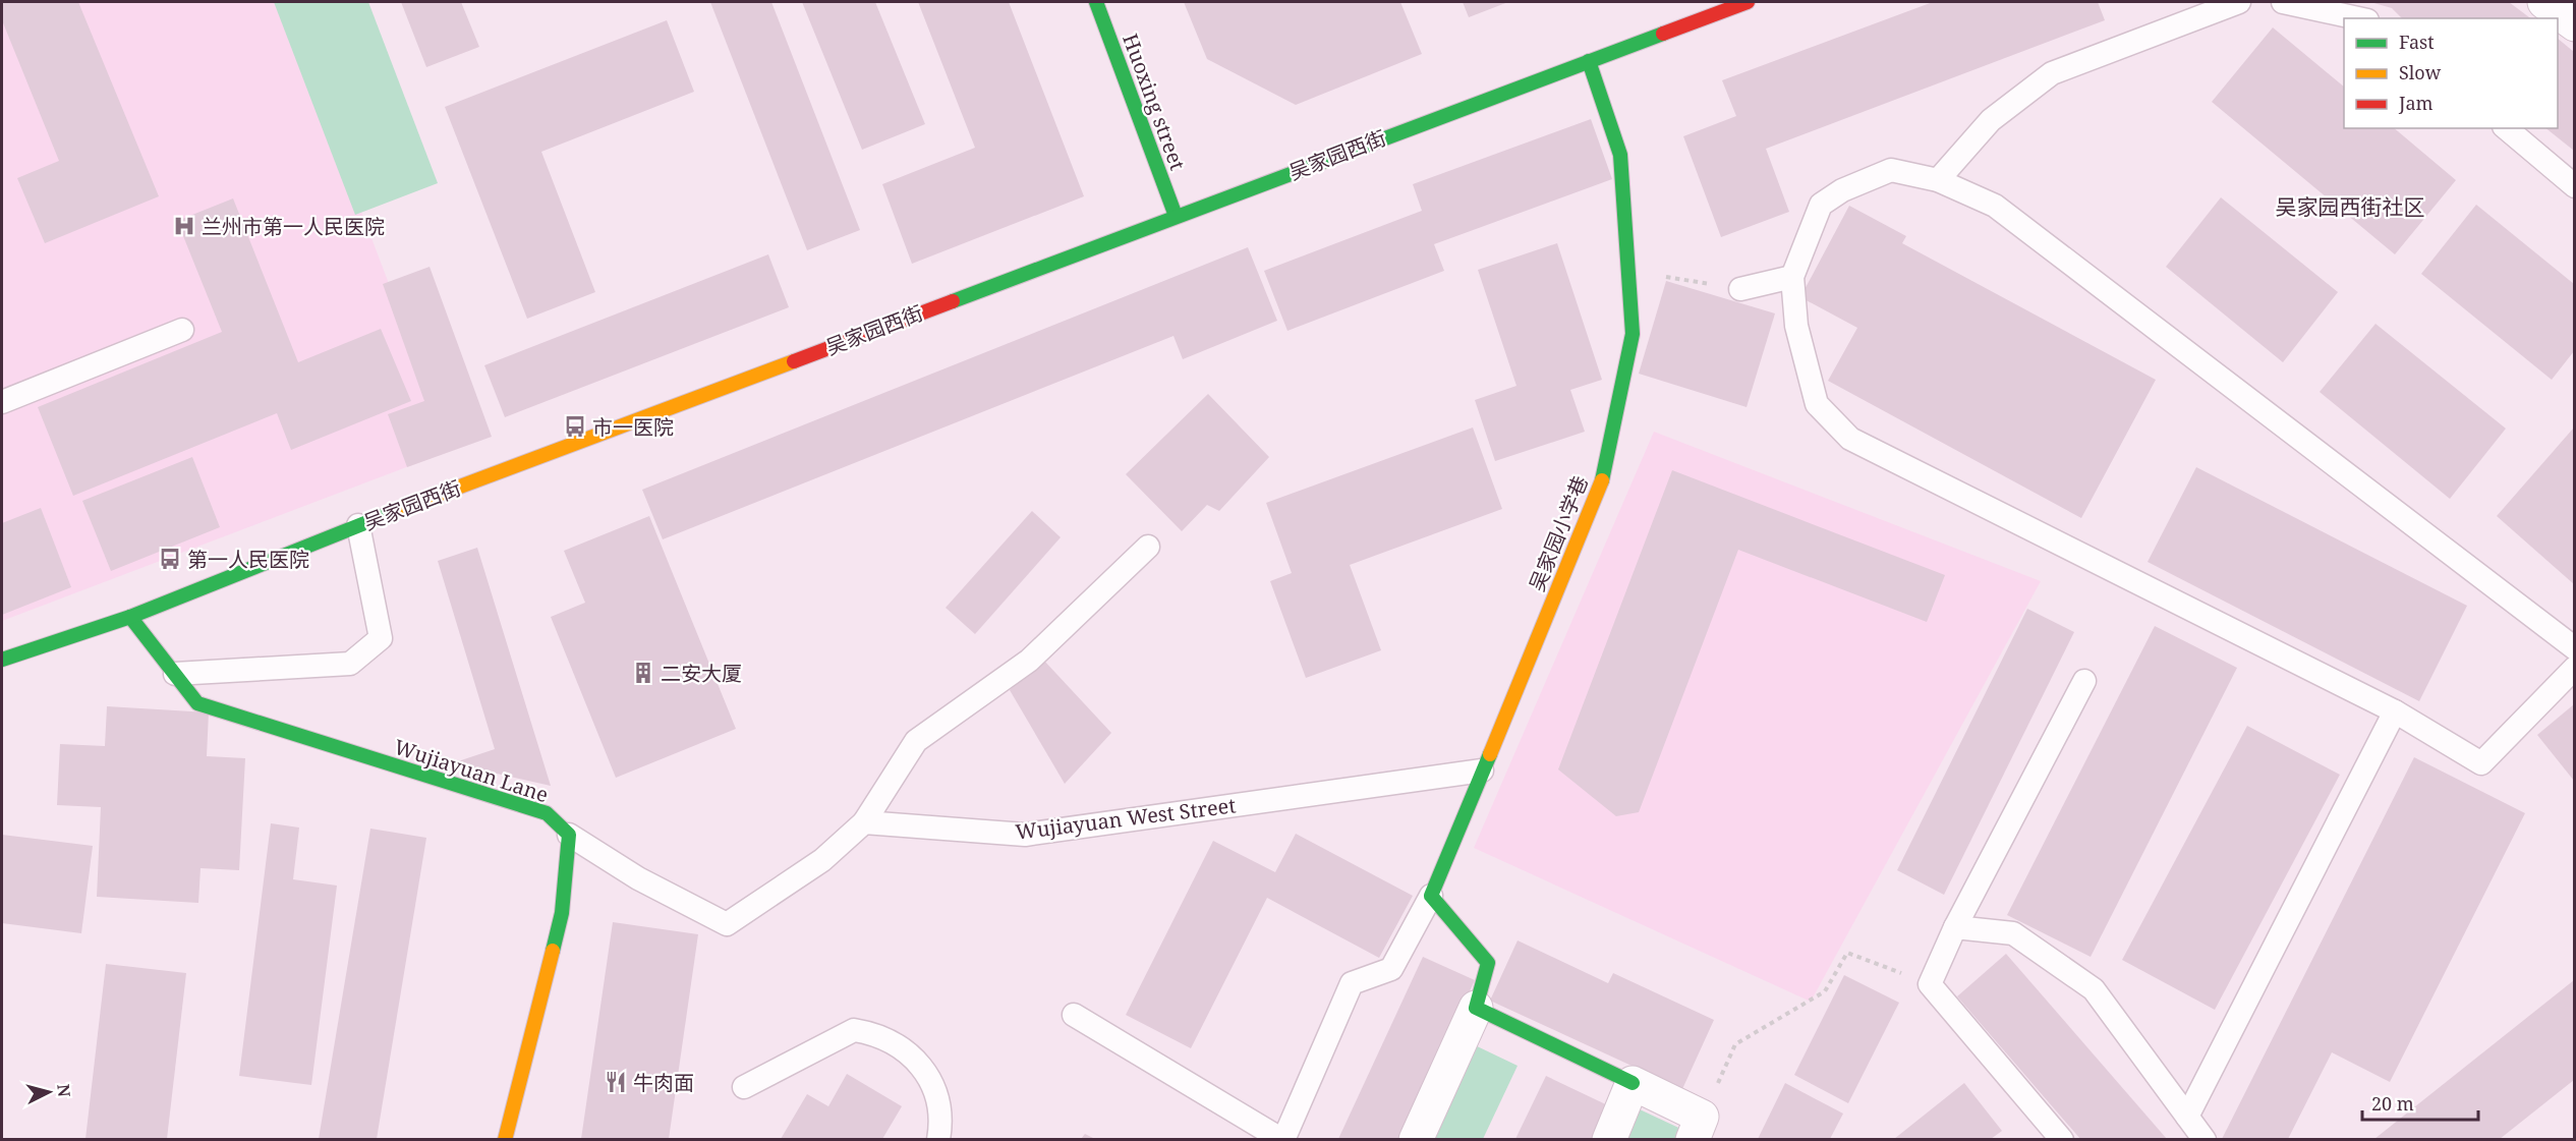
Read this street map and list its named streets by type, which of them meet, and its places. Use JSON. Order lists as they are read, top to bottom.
{
  "streets": {
    "street": [
      "Huoxing street",
      "吴家园西街",
      "吴家园小学巷",
      "Wujiayuan Lane"
    ],
    "lane": ["Wujiayuan West Street"]
  },
  "crossings": [
    ["Huoxing street", "吴家园西街"],
    ["吴家园西街", "吴家园小学巷"],
    ["吴家园西街", "Wujiayuan Lane"],
    ["吴家园小学巷", "Wujiayuan West Street"]
  ],
  "districts": ["吴家园西街社区"],
  "places": {
    "hospital": ["兰州市第一人民医院"],
    "bus stop": ["市一医院", "第一人民医院"],
    "building": ["二安大厦"],
    "restaurant": ["牛肉面"]
  },
  "legend": ["Fast", "Slow", "Jam"],
  "scale_bar": "20 m",
  "north": "right"
}
